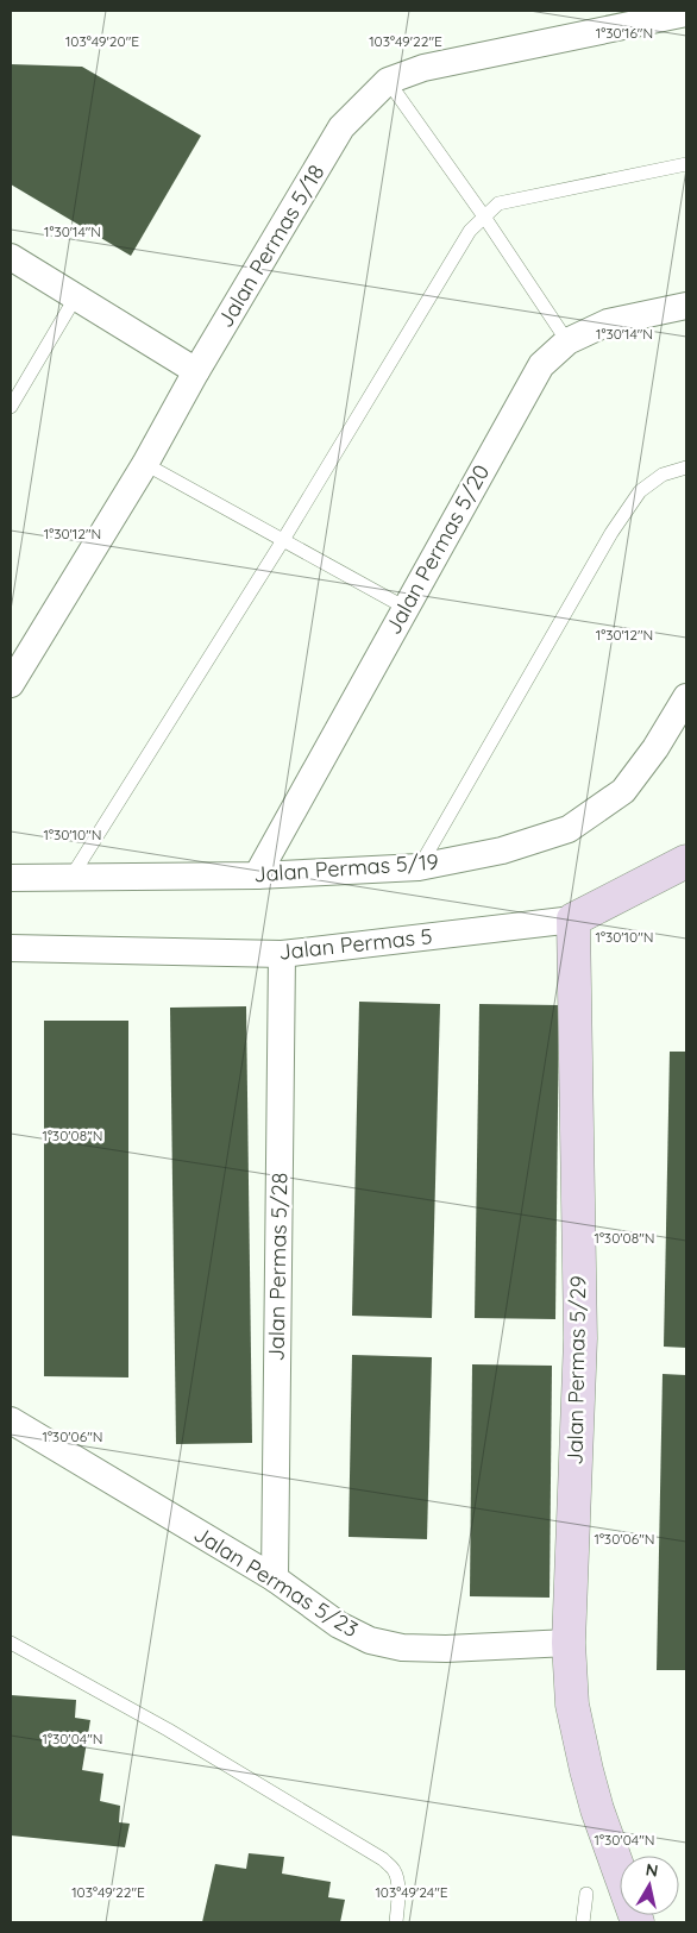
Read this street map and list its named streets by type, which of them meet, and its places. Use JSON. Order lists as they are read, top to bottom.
{
  "streets": {
    "street": [
      "Jalan Permas 5/18",
      "Jalan Permas 5/20",
      "Jalan Permas 5/19",
      "Jalan Permas 5",
      "Jalan Permas 5/28",
      "Jalan Permas 5/29",
      "Jalan Permas 5/23"
    ]
  },
  "crossings": [
    ["Jalan Permas 5/20", "Jalan Permas 5/19"],
    ["Jalan Permas 5", "Jalan Permas 5/28"],
    ["Jalan Permas 5", "Jalan Permas 5/29"],
    ["Jalan Permas 5/28", "Jalan Permas 5/23"],
    ["Jalan Permas 5/29", "Jalan Permas 5/23"]
  ],
  "north": "top",
  "coordinates": [
    "1°30'16\"N",
    "103°49'20\"E",
    "103°49'22\"E",
    "1°30'14\"N",
    "1°30'12\"N",
    "1°30'10\"N",
    "1°30'08\"N",
    "1°30'06\"N",
    "1°30'04\"N",
    "103°49'24\"E"
  ]
}
